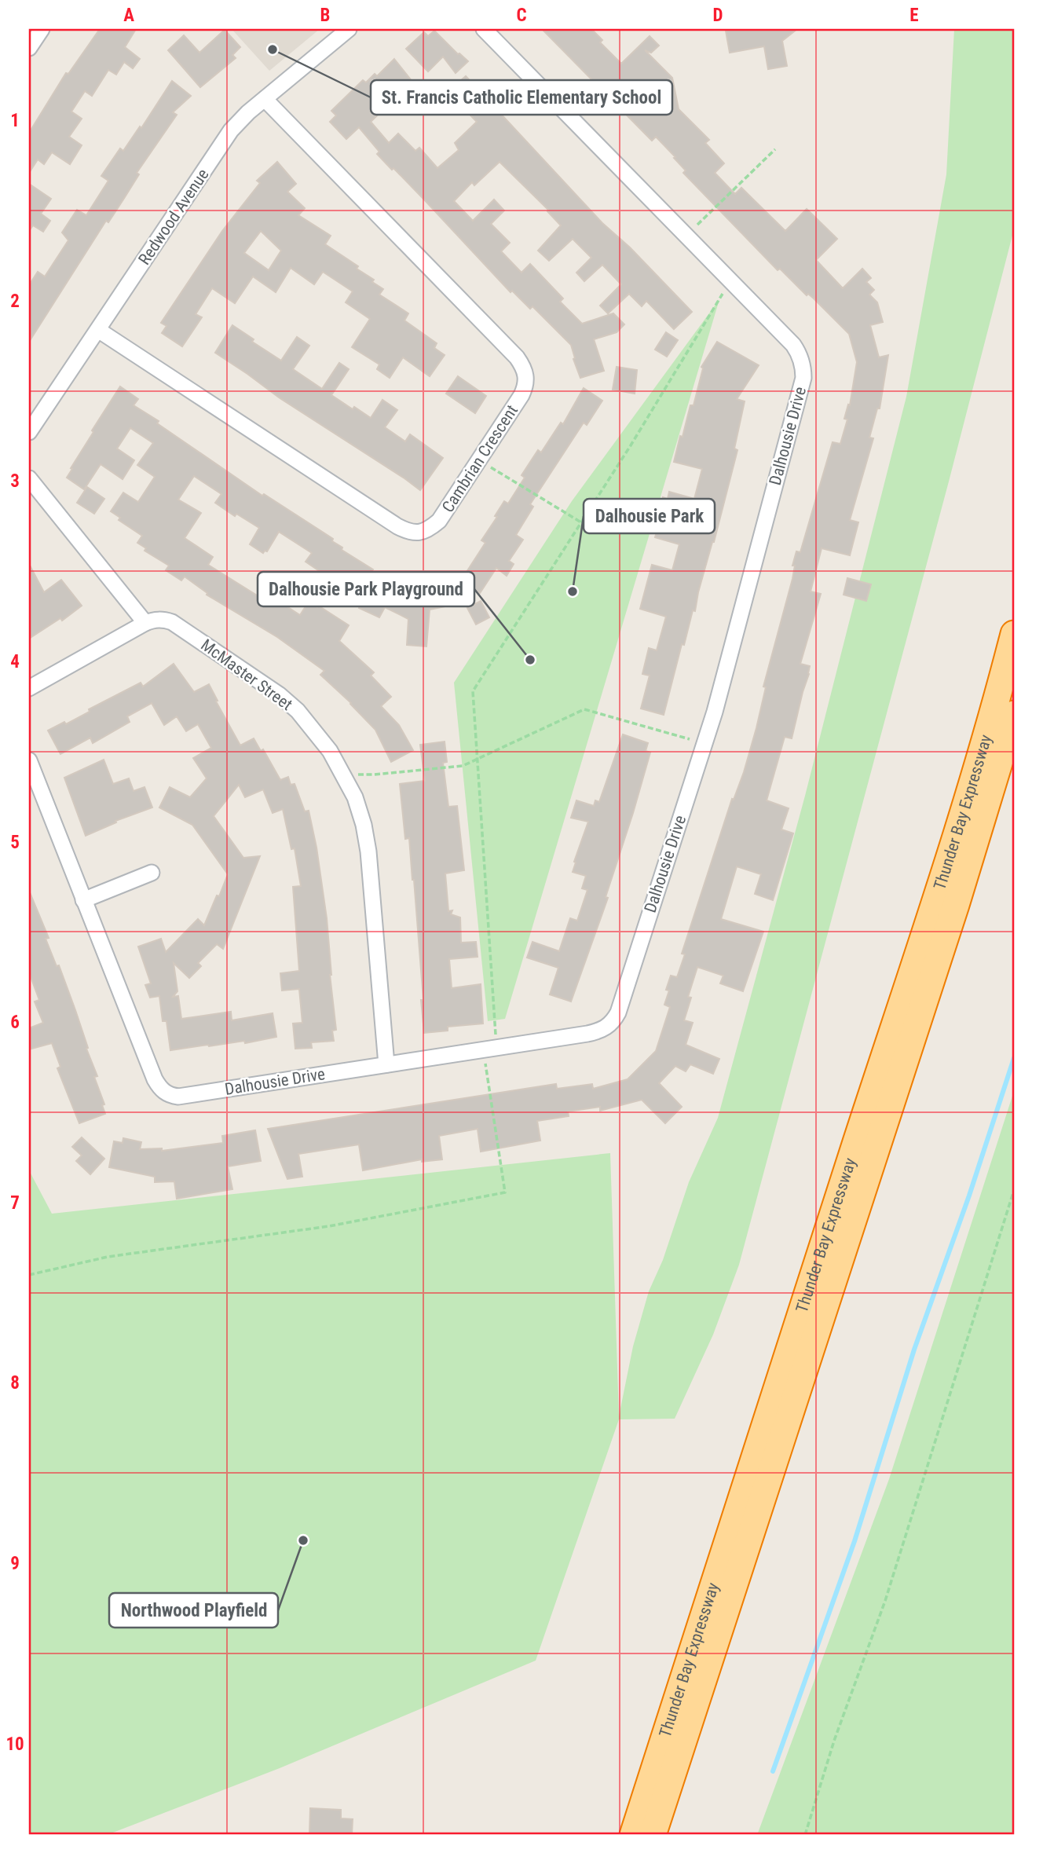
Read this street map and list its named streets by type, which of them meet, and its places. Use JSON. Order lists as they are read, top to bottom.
{
  "streets": {
    "highway": ["Thunder Bay Expressway"],
    "street": [
      "Redwood Avenue",
      "Dalhousie Drive",
      "Cambrian Crescent",
      "McMaster Street"
    ]
  },
  "crossings": [
    ["Redwood Avenue", "Cambrian Crescent"],
    ["Dalhousie Drive", "McMaster Street"]
  ],
  "places": [
    "St. Francis Catholic Elementary School",
    "Dalhousie Park",
    "Dalhousie Park Playground",
    "Northwood Playfield"
  ],
  "grid": {
    "columns": [
      "A",
      "B",
      "C",
      "D",
      "E"
    ],
    "rows": [
      "1",
      "2",
      "3",
      "4",
      "5",
      "6",
      "7",
      "8",
      "9",
      "10"
    ]
  }
}
